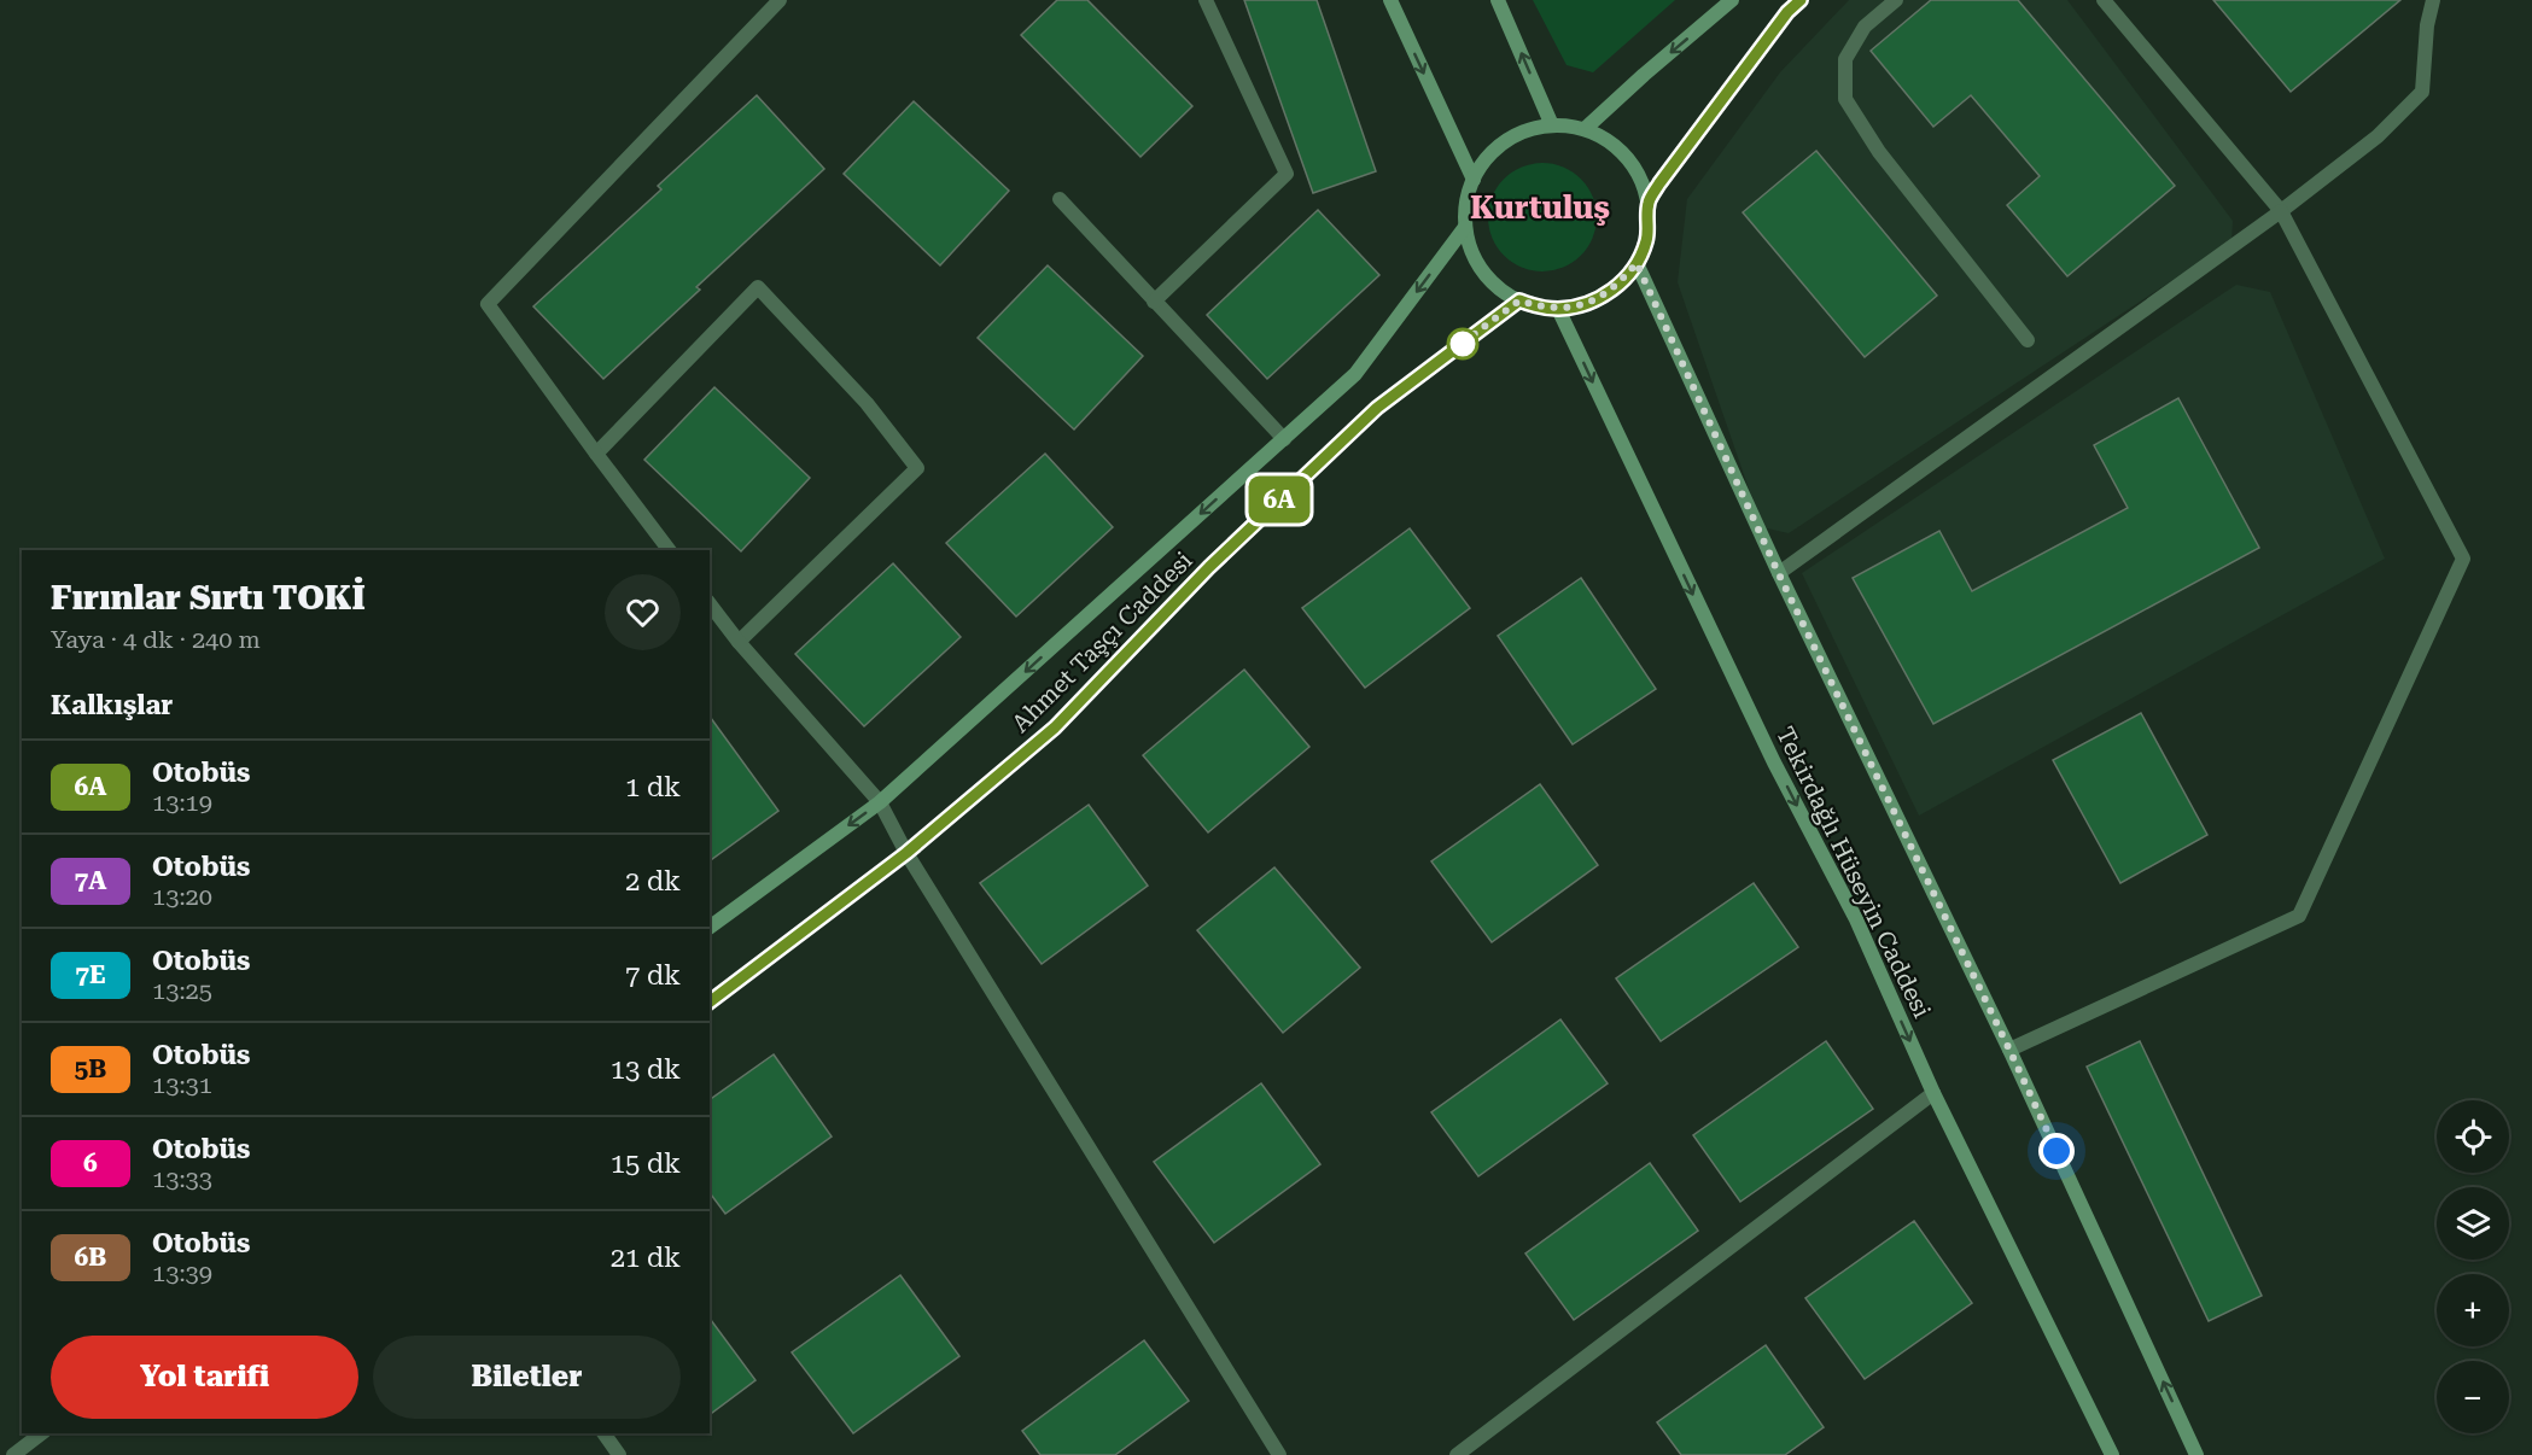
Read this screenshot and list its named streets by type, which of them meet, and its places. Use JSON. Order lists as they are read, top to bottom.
{
  "streets": {
    "main road": ["Ahmet Taşçı Caddesi", "Tekirdağlı Hüseyin Caddesi"]
  },
  "crossings": [
    ["Ahmet Taşçı Caddesi", "Tekirdağlı Hüseyin Caddesi"]
  ],
  "districts": ["Kurtuluş"],
  "lines": ["bus line 6A"],
  "page": {
    "on_map": "6A",
    "heading": [
      ["Fırınlar Sırtı TOKİ", "Yaya · 4 dk · 240 m"],
      "Kalkışlar"
    ],
    "list": [
      {
        "mark": "6A",
        "name": "Otobüs",
        "note": "13:19",
        "value": "1 dk"
      },
      {
        "mark": "7A",
        "name": "Otobüs",
        "note": "13:20",
        "value": "2 dk"
      },
      {
        "mark": "7E",
        "name": "Otobüs",
        "note": "13:25",
        "value": "7 dk"
      },
      {
        "mark": "5B",
        "name": "Otobüs",
        "note": "13:31",
        "value": "13 dk"
      },
      {
        "mark": "6",
        "name": "Otobüs",
        "note": "13:33",
        "value": "15 dk"
      },
      {
        "mark": "6B",
        "name": "Otobüs",
        "note": "13:39",
        "value": "21 dk"
      }
    ],
    "map_buttons": ["+", "−"],
    "buttons": ["Yol tarifi", "Biletler"]
  }
}
